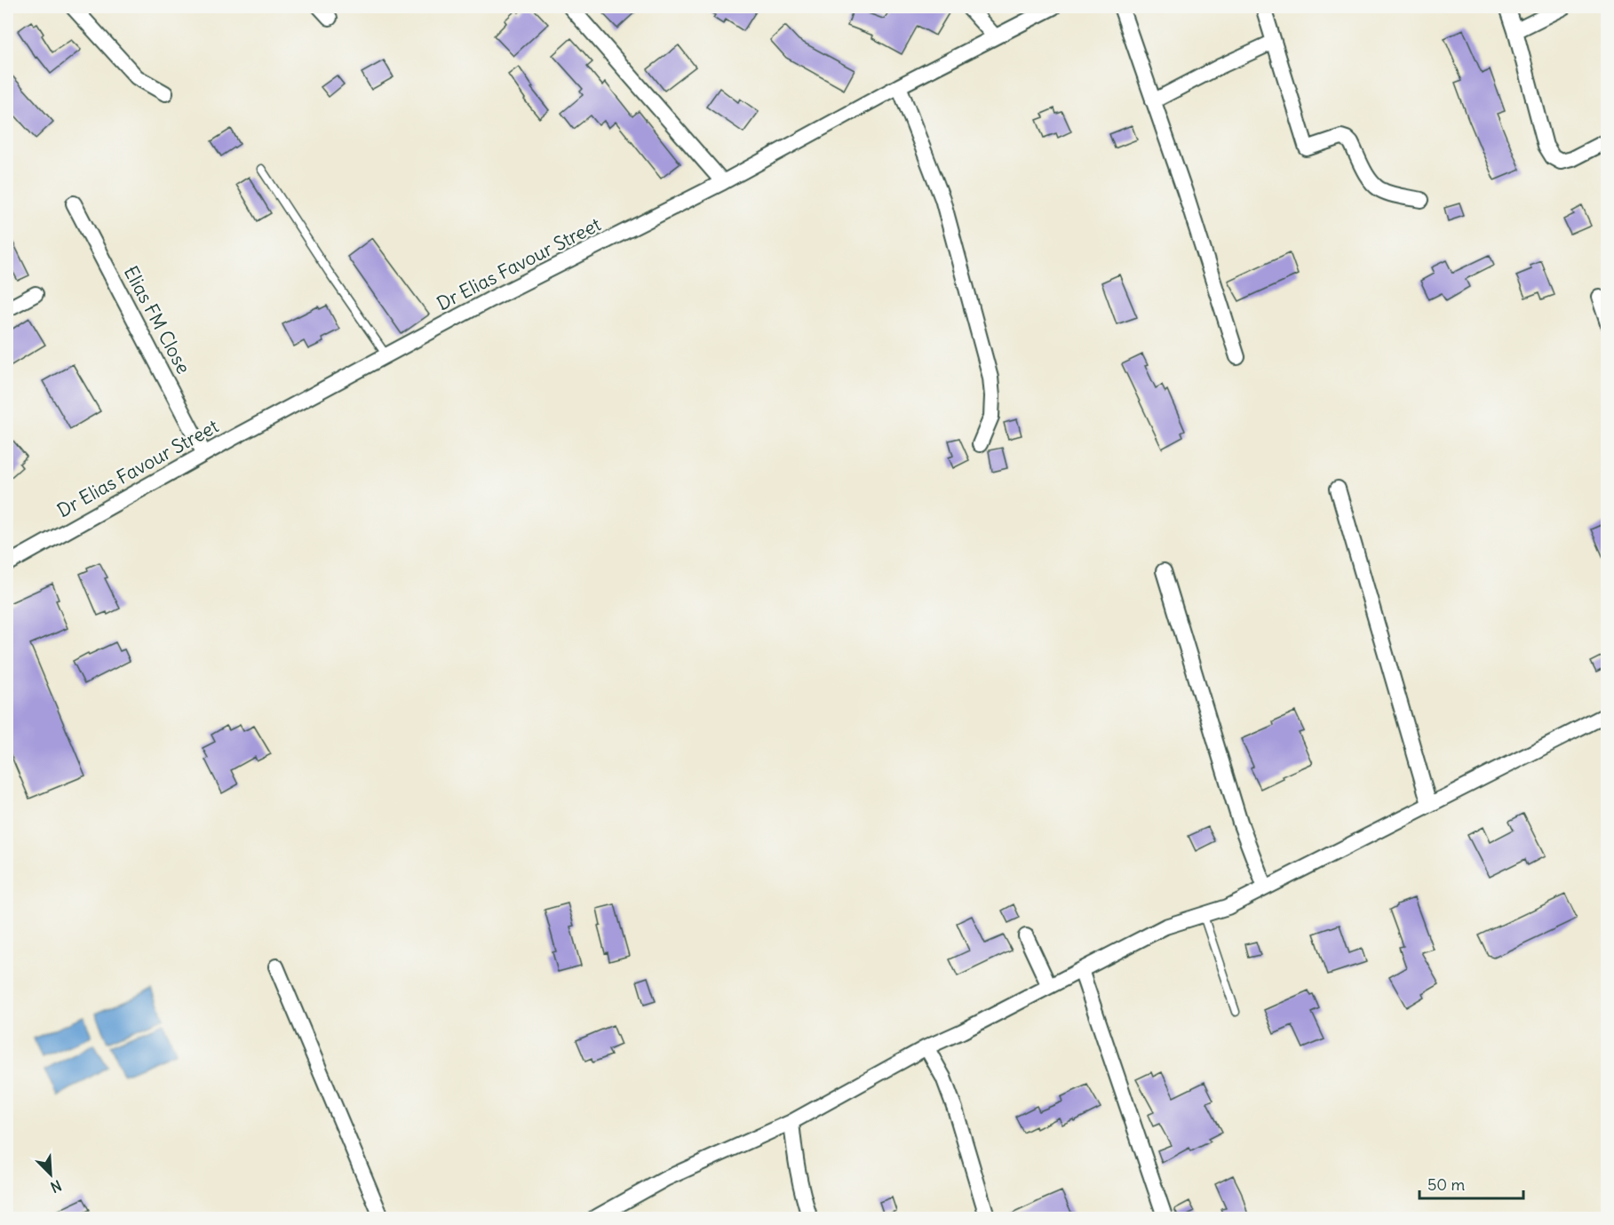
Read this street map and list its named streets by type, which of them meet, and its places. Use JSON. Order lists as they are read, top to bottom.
{
  "streets": {
    "street": ["Dr Elias Favour Street", "Elias FM Close"]
  },
  "crossings": [
    ["Dr Elias Favour Street", "Elias FM Close"]
  ],
  "scale_bar": "50 m",
  "north": "bottom right"
}
